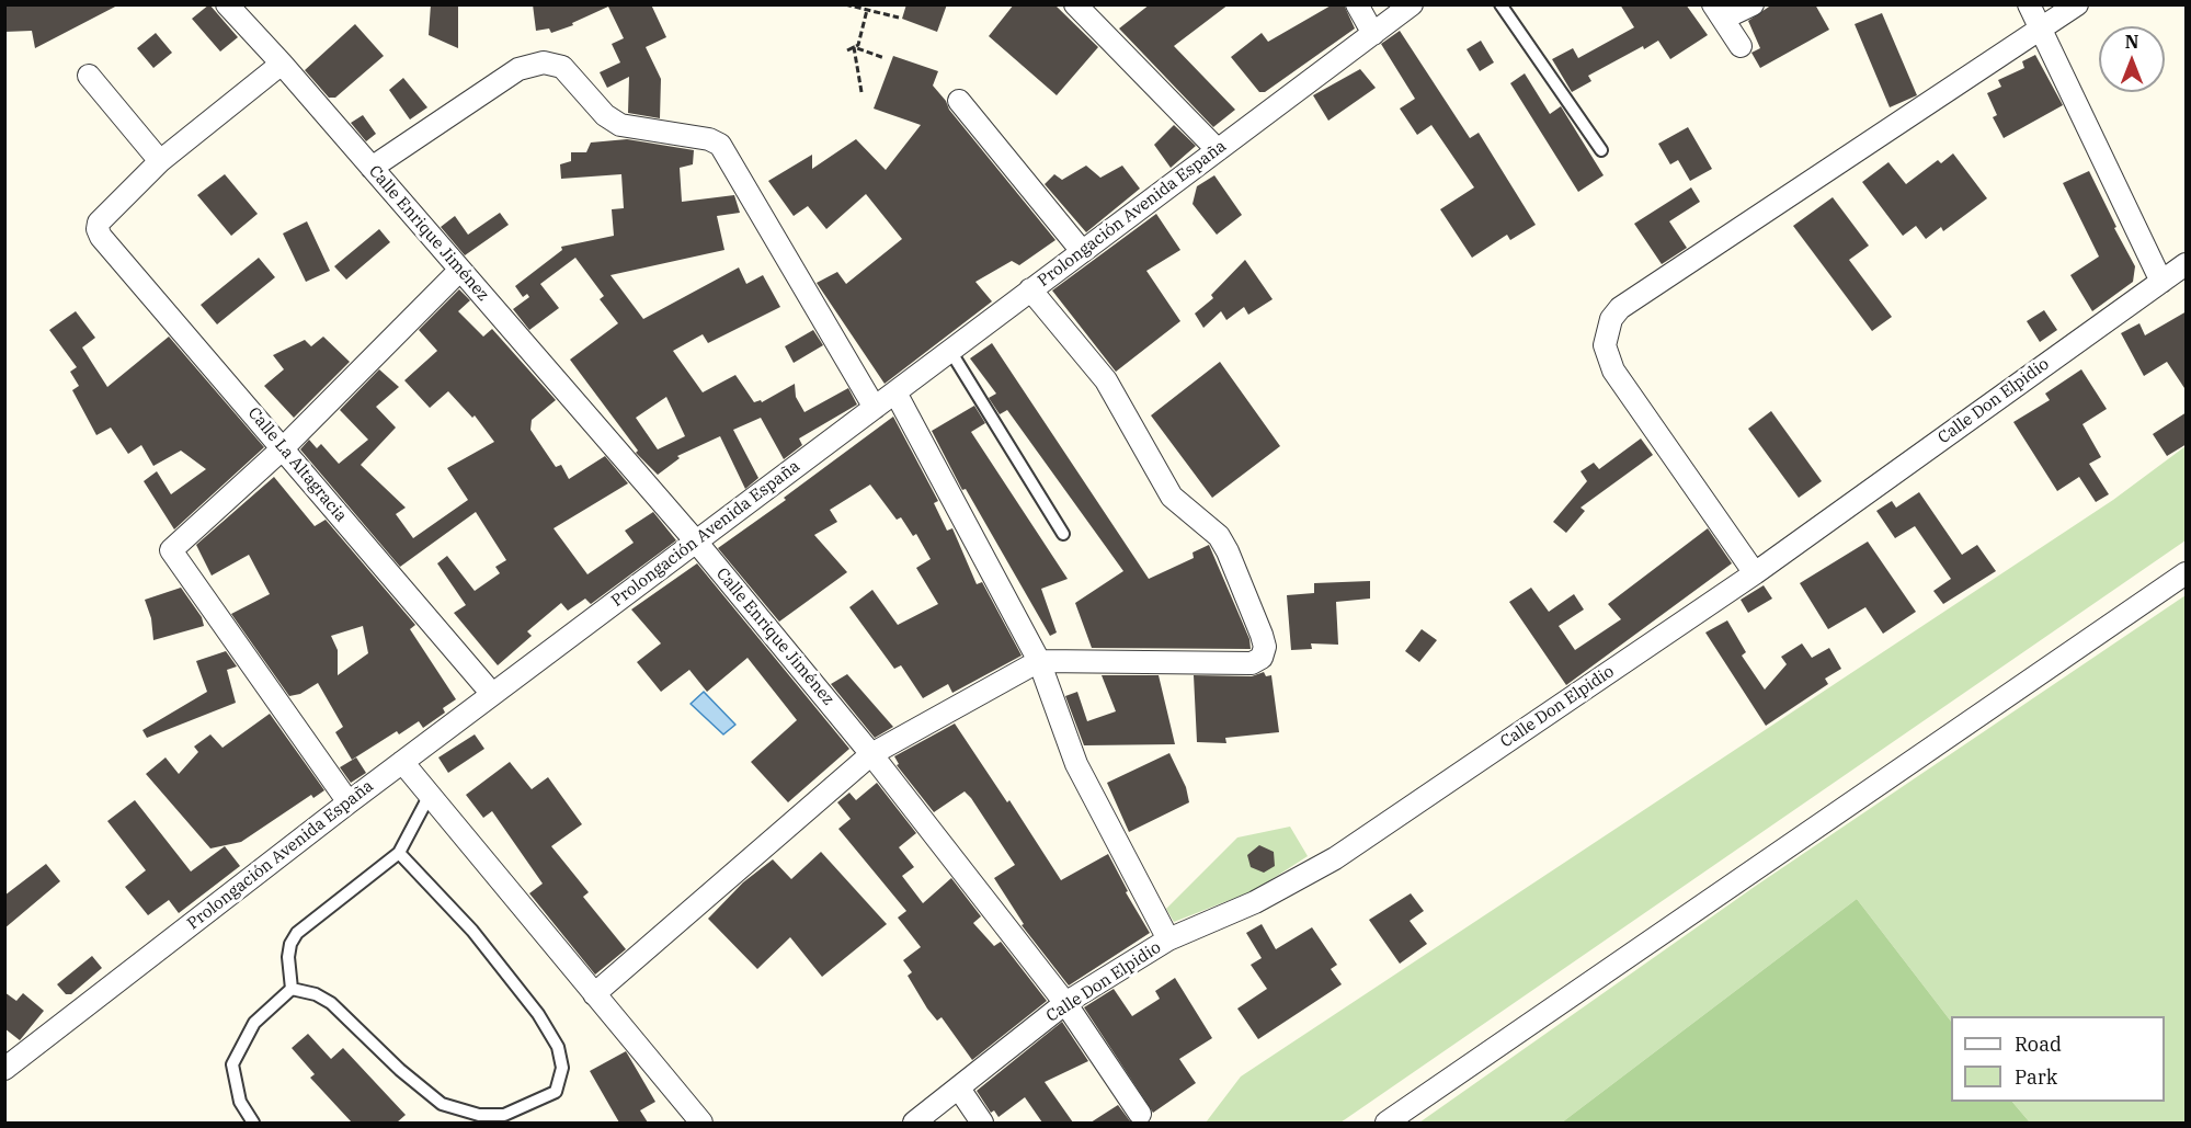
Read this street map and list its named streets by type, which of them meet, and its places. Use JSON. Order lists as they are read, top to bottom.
{
  "streets": {
    "street": [
      "Prolongación Avenida España",
      "Calle Enrique Jiménez",
      "Calle Don Elpidio",
      "Calle La Altagracia"
    ]
  },
  "crossings": [
    ["Prolongación Avenida España", "Calle Enrique Jiménez"],
    ["Prolongación Avenida España", "Calle La Altagracia"],
    ["Calle Enrique Jiménez", "Calle Don Elpidio"]
  ],
  "legend": ["Road", "Park"],
  "north": "top"
}
